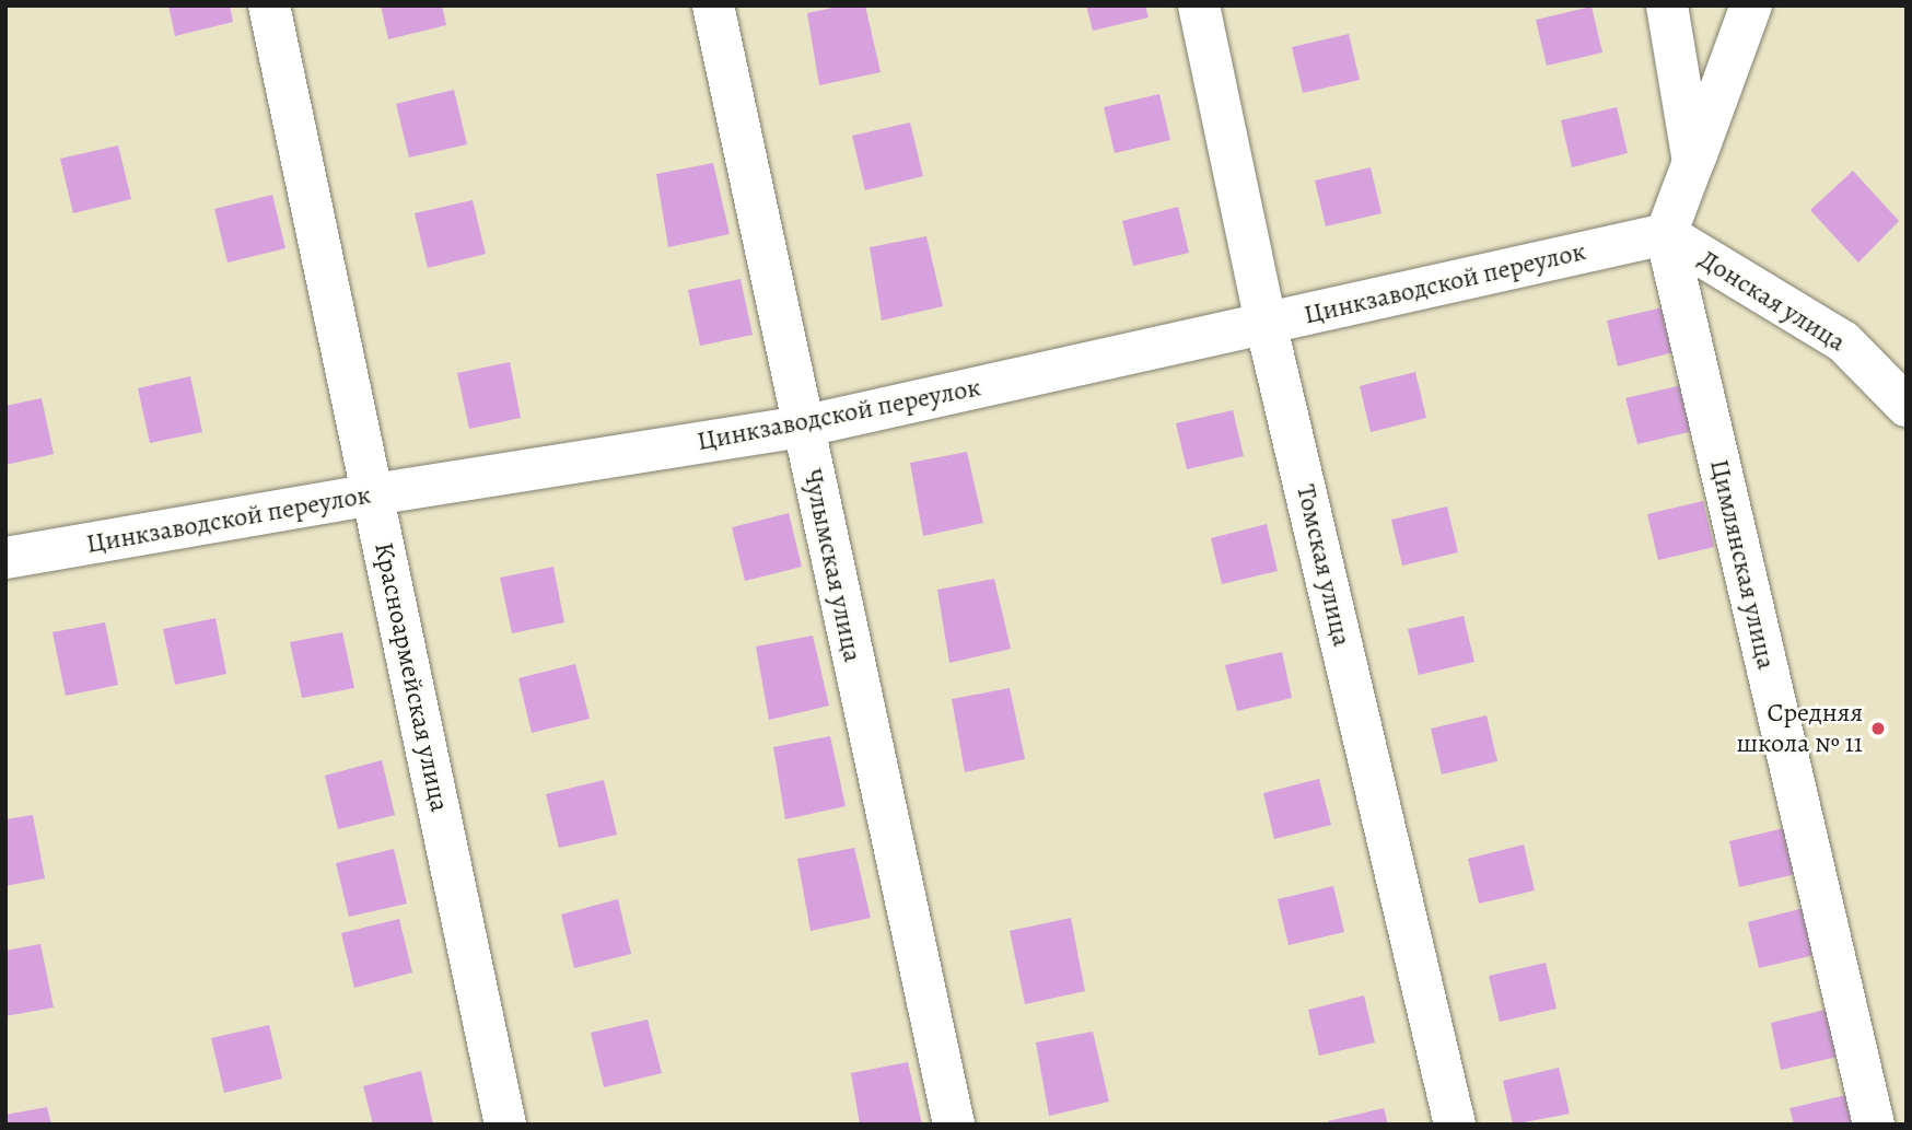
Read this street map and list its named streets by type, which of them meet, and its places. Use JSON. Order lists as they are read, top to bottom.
{
  "streets": {
    "street": [
      "Цинкзаводской переулок",
      "Донская улица",
      "Цимлянская улица",
      "Чулымская улица",
      "Томская улица",
      "Красноармейская улица"
    ]
  },
  "crossings": [
    ["Цинкзаводской переулок", "Донская улица"],
    ["Цинкзаводской переулок", "Цимлянская улица"],
    ["Цинкзаводской переулок", "Чулымская улица"],
    ["Цинкзаводской переулок", "Томская улица"],
    ["Цинкзаводской переулок", "Красноармейская улица"],
    ["Донская улица", "Цимлянская улица"]
  ],
  "places": ["Средняя школа № 11"]
}
